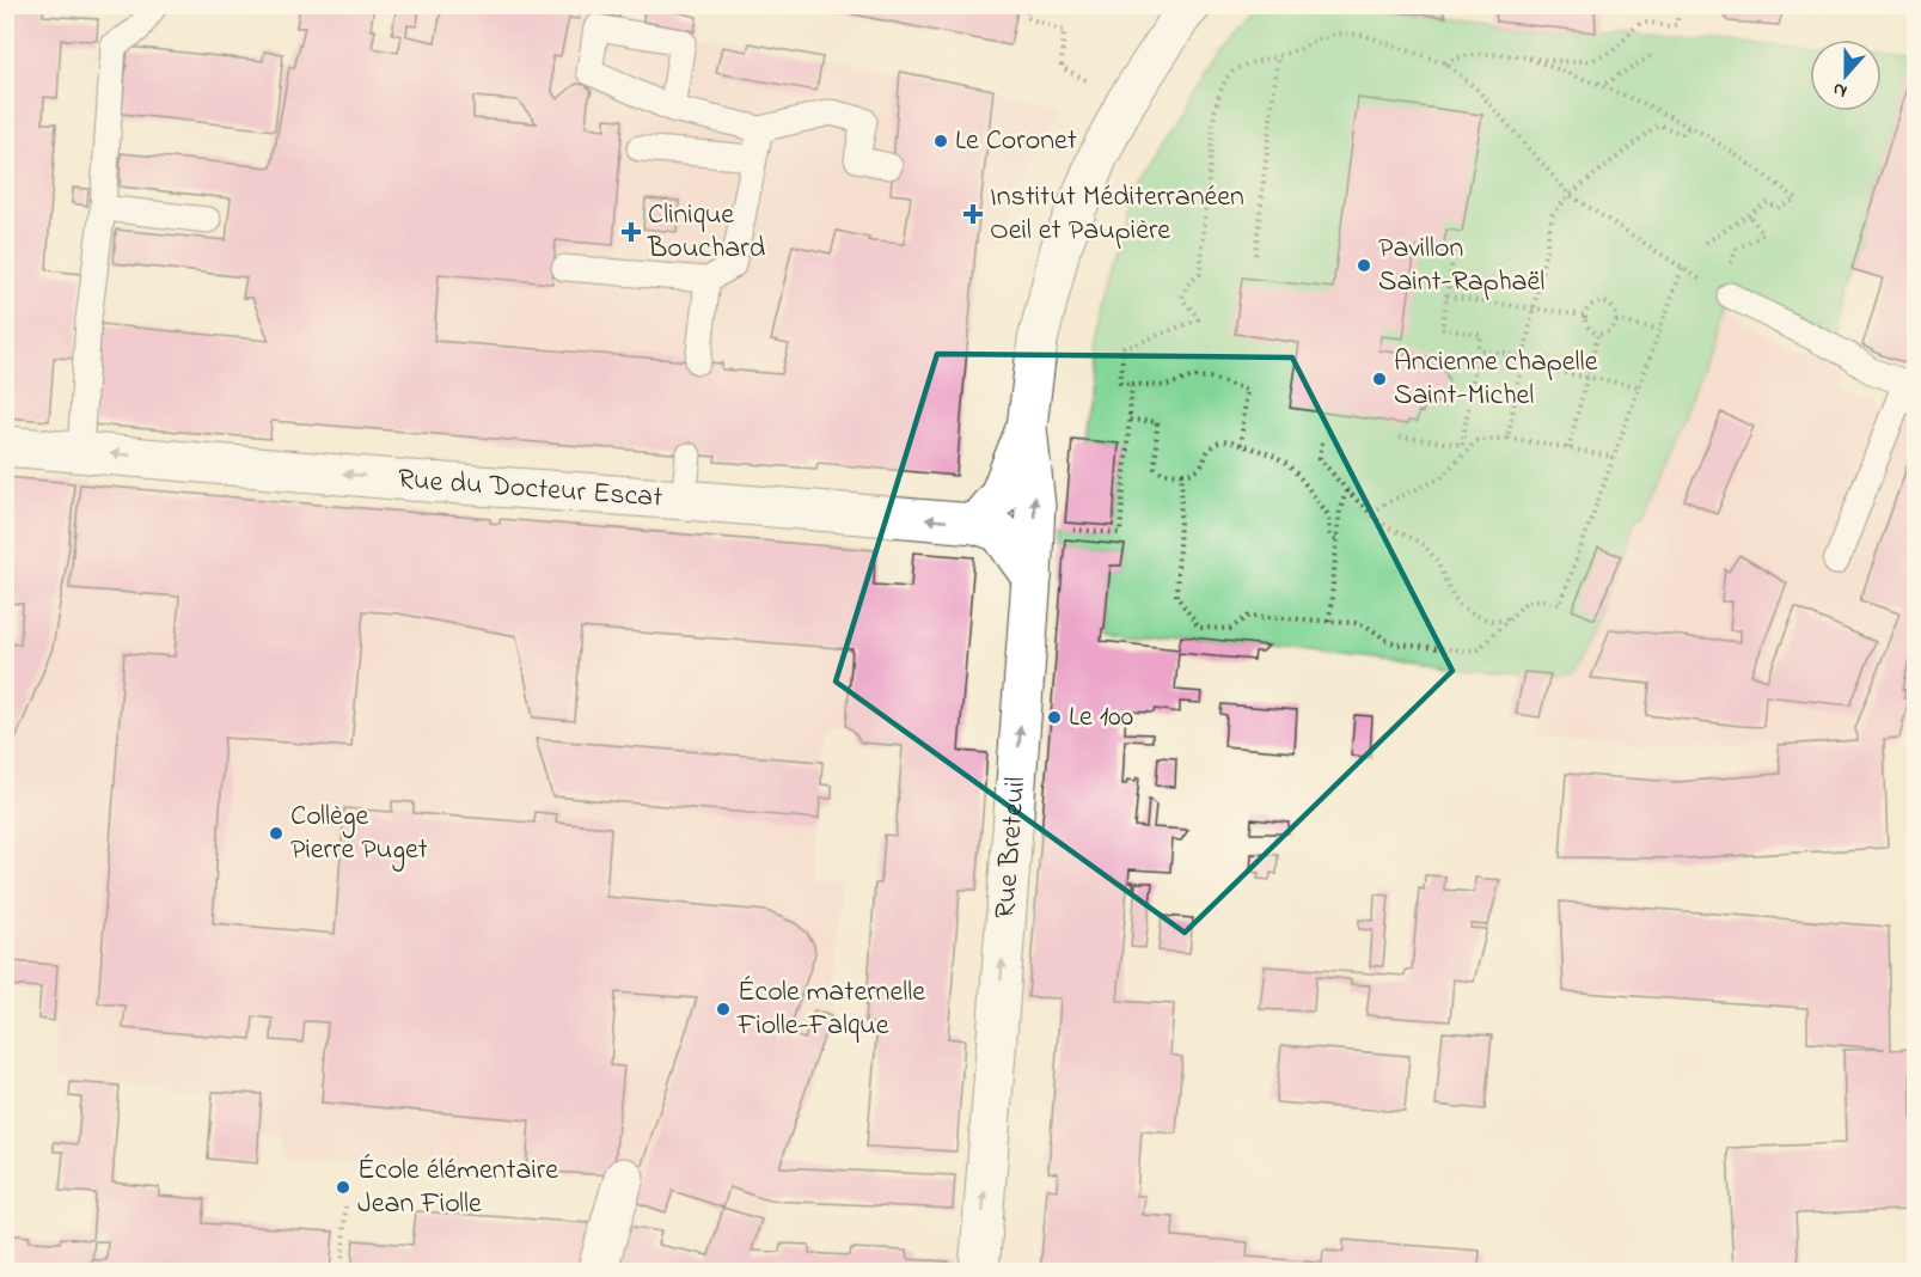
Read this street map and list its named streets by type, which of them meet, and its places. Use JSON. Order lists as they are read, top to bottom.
{
  "streets": {
    "street": ["Rue du Docteur Escat", "Rue Breteuil"]
  },
  "crossings": [
    ["Rue du Docteur Escat", "Rue Breteuil"]
  ],
  "one_way": ["Rue du Docteur Escat", "Rue Breteuil"],
  "places": {
    "other": [
      "Le Coronet",
      "Pavillon Saint-Raphaël",
      "Ancienne chapelle Saint-Michel",
      "Le 100",
      "Collège Pierre Puget",
      "École maternelle Fiolle-Falque",
      "École élémentaire Jean Fiolle"
    ],
    "health": ["Institut Méditerranéen Oeil et Paupière", "Clinique Bouchard"]
  },
  "north": "bottom"
}
